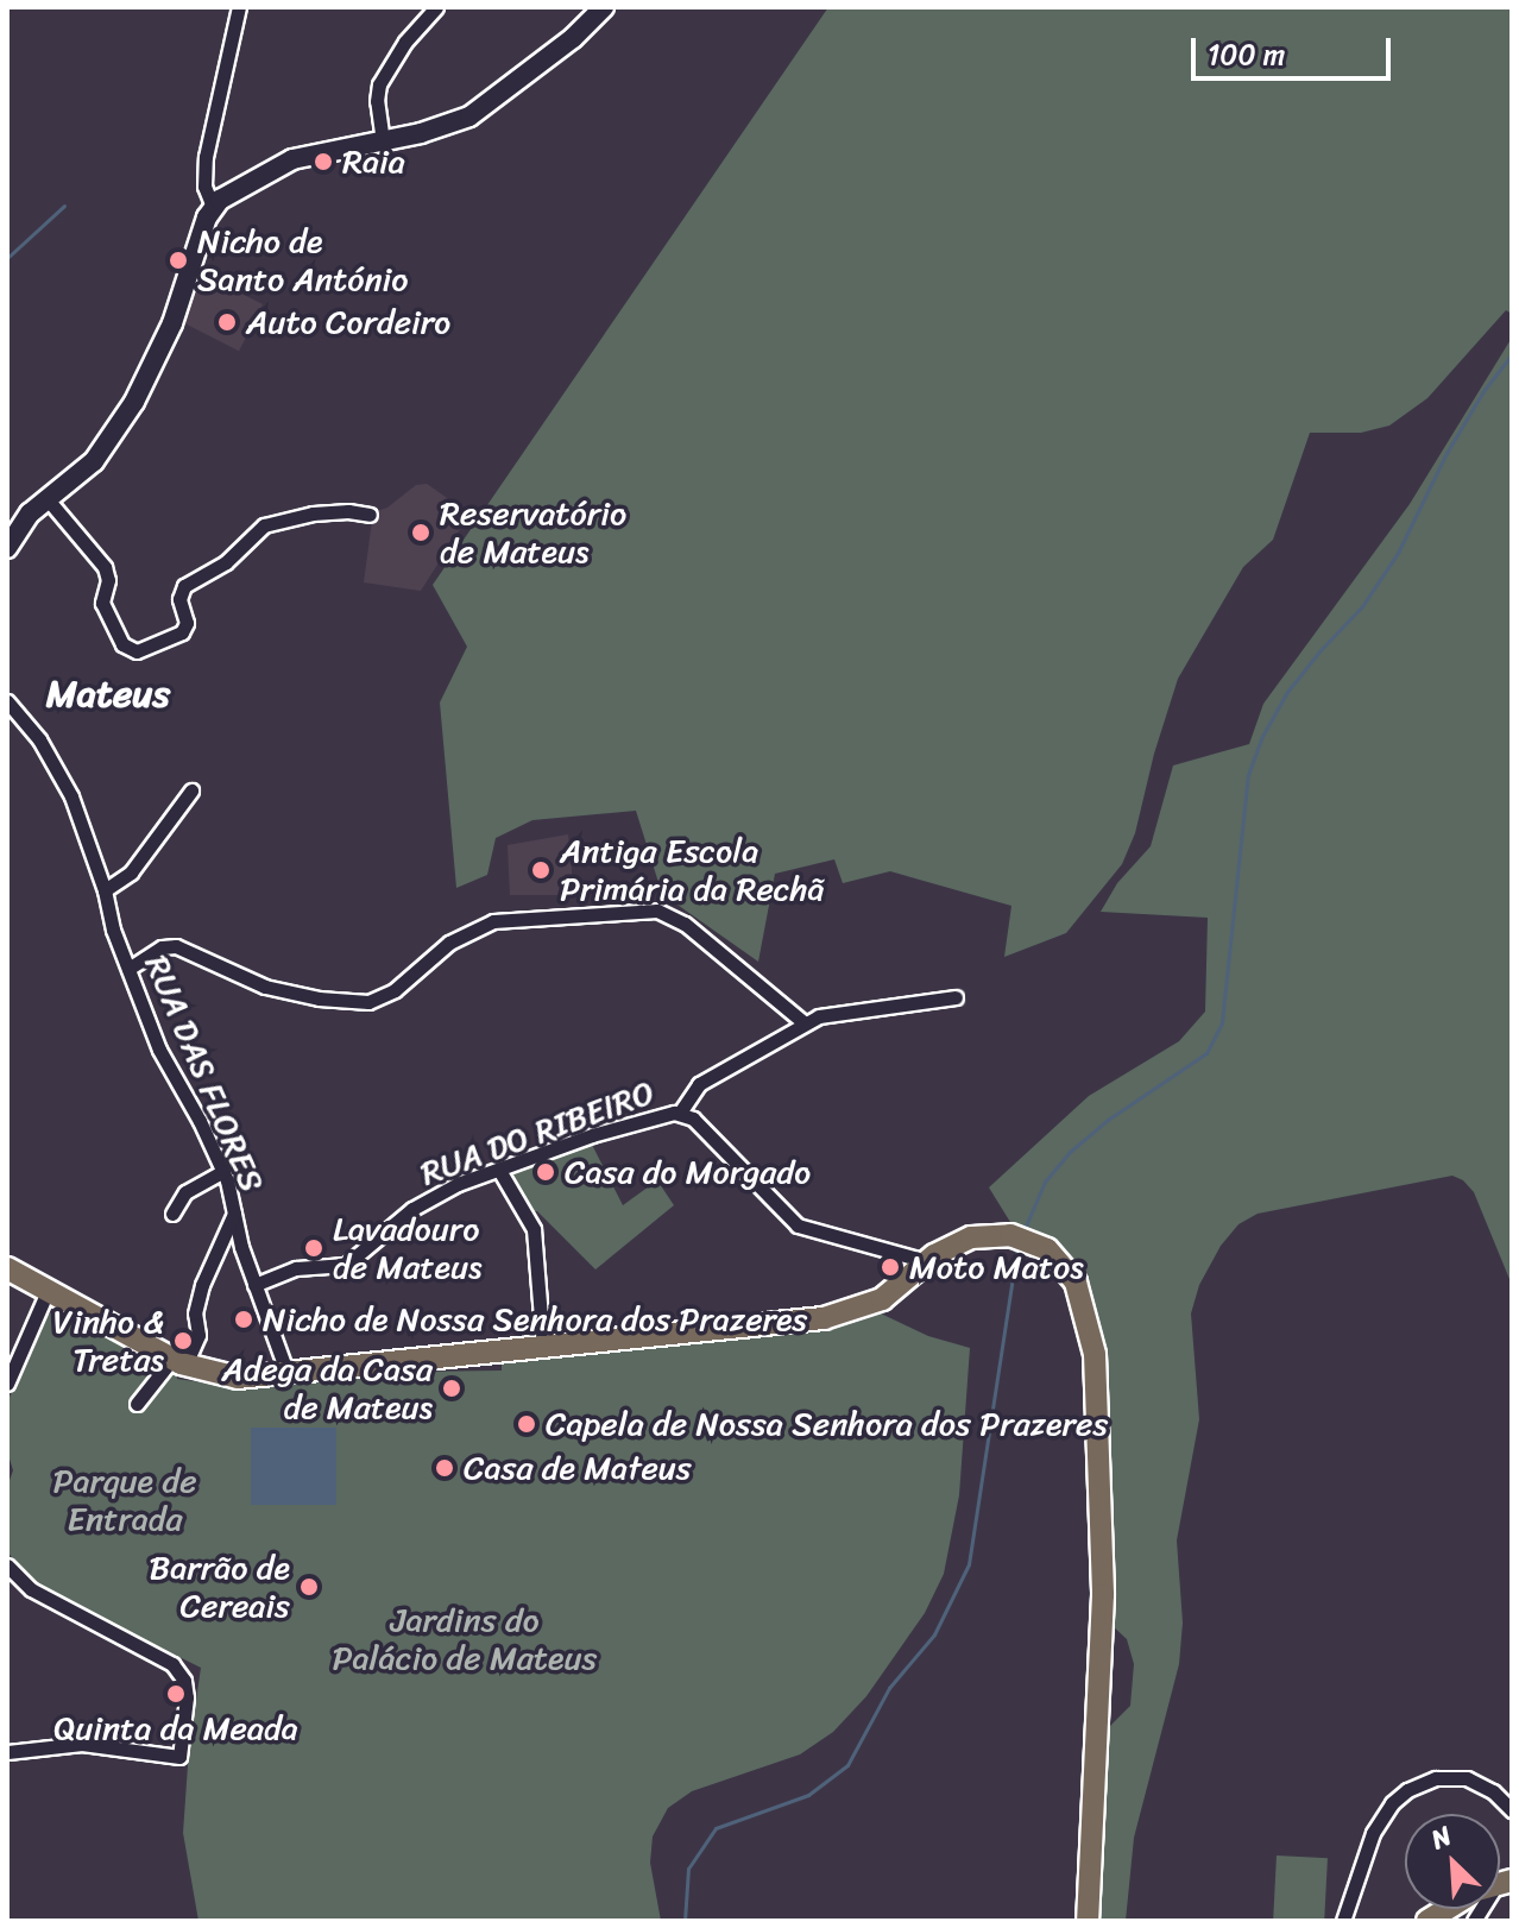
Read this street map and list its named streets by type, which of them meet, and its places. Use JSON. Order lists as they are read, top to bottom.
{
  "streets": {
    "street": ["RUA DAS FLORES", "RUA DO RIBEIRO"]
  },
  "crossings": [
    ["RUA DAS FLORES", "RUA DO RIBEIRO"]
  ],
  "districts": ["Mateus"],
  "parks": ["Parque de Entrada", "Jardins do Palácio de Mateus"],
  "places": [
    "Raia",
    "Nicho de Santo António",
    "Auto Cordeiro",
    "Reservatório de Mateus",
    "Antiga Escola Primária da Rechã",
    "Casa do Morgado",
    "Lavadouro de Mateus",
    "Moto Matos",
    "Nicho de Nossa Senhora dos Prazeres",
    "Vinho & Tretas",
    "Adega da Casa de Mateus",
    "Capela de Nossa Senhora dos Prazeres",
    "Casa de Mateus",
    "Barrão de Cereais",
    "Quinta da Meada"
  ],
  "scale_bar": "100 m",
  "north": "top left"
}
